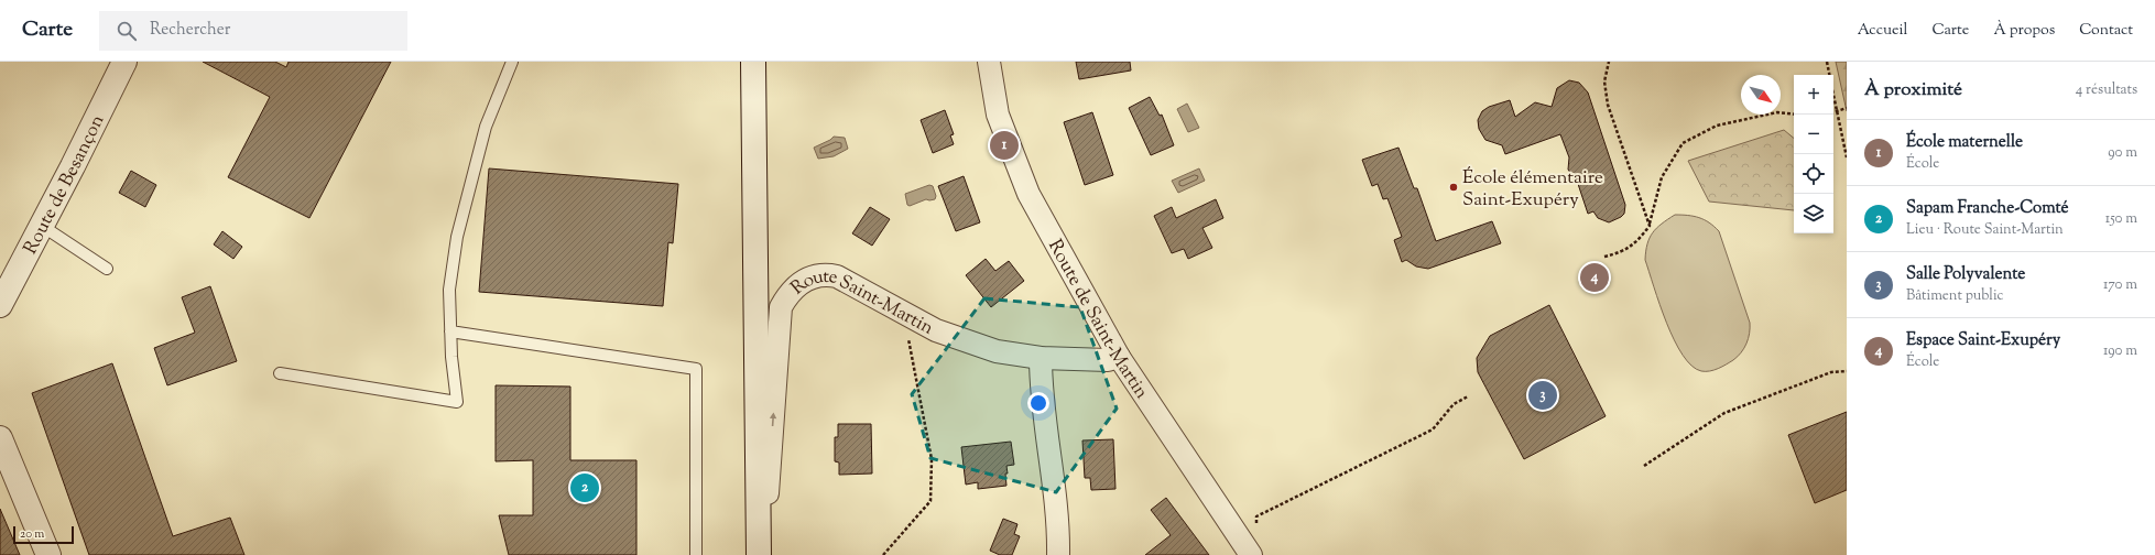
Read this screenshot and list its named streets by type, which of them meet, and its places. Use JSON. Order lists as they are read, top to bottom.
{
  "streets": {
    "main road": ["Route de Besançon"],
    "street": ["Route Saint-Martin", "Route de Saint-Martin"]
  },
  "crossings": [
    ["Route Saint-Martin", "Route de Saint-Martin"]
  ],
  "places": ["École élémentaire Saint-Exupéry"],
  "scale_bar": "20 m",
  "north": "bottom right",
  "page": {
    "header": "Carte",
    "search": "Rechercher",
    "nav": [
      "Accueil",
      "Carte",
      "À propos",
      "Contact"
    ],
    "heading": ["À proximité", "4 résultats"],
    "map_buttons": ["+", "−"],
    "list": [
      {
        "mark": "1",
        "name": "École maternelle",
        "note": "École",
        "value": "90 m"
      },
      {
        "mark": "2",
        "name": "Sapam Franche-Comté",
        "note": "Lieu · Route Saint-Martin",
        "value": "150 m"
      },
      {
        "mark": "3",
        "name": "Salle Polyvalente",
        "note": "Bâtiment public",
        "value": "170 m"
      },
      {
        "mark": "4",
        "name": "Espace Saint-Exupéry",
        "note": "École",
        "value": "190 m"
      }
    ],
    "pins": [
      "1",
      "4",
      "3",
      "2"
    ],
    "scale": "20 m"
  }
}
